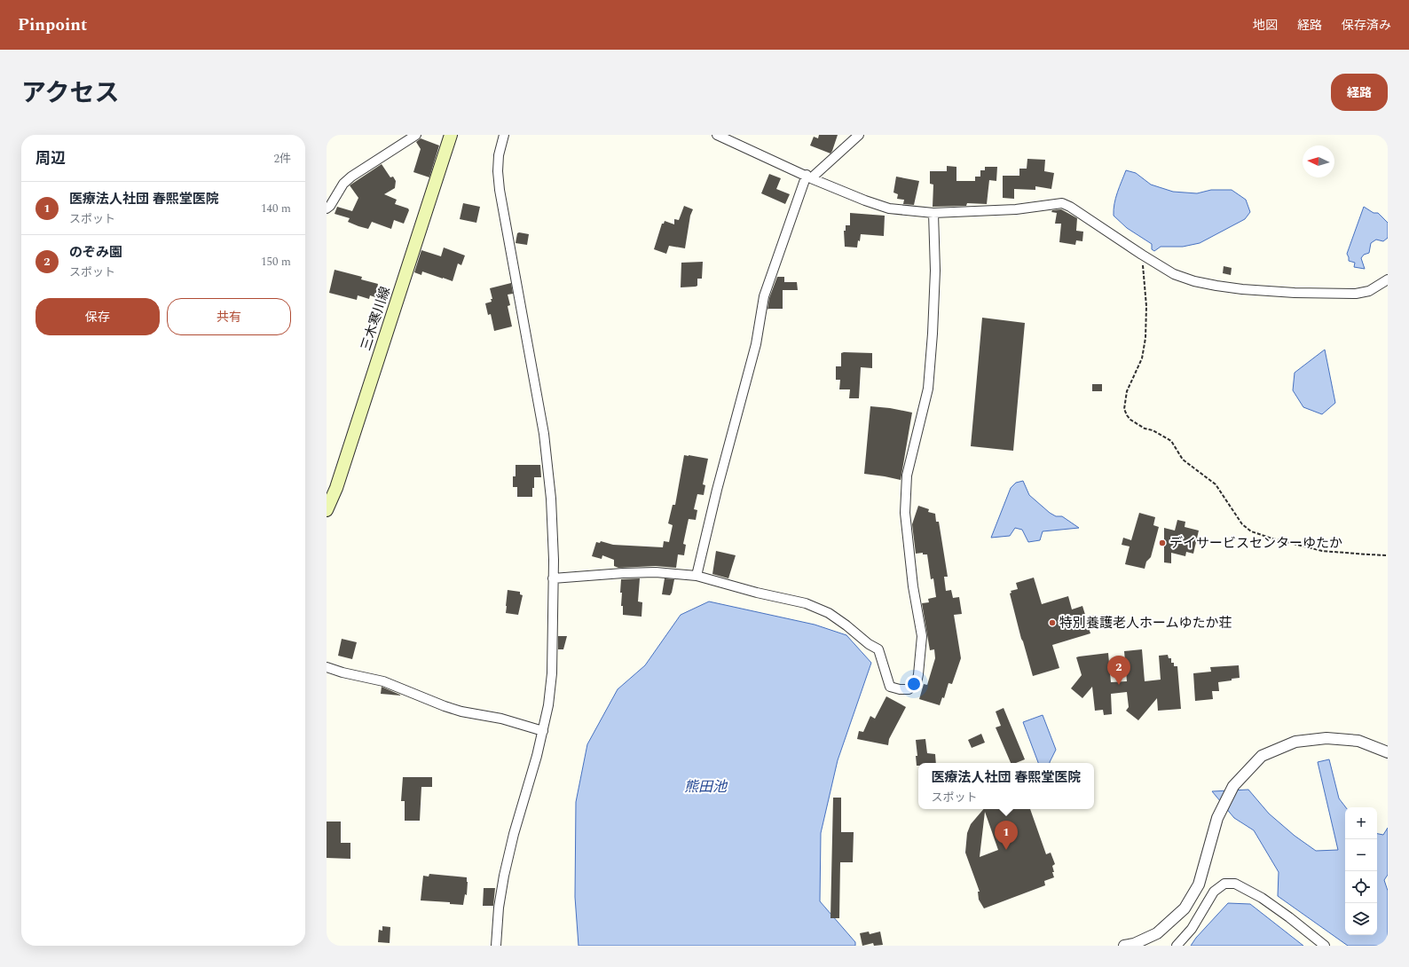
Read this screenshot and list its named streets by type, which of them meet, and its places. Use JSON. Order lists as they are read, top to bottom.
{
  "streets": {
    "main road": ["三木寒川線"]
  },
  "water": ["熊田池"],
  "places": ["デイサービスセンターゆたか", "特別養護老人ホームゆたか荘"],
  "north": "left",
  "page": {
    "header": "Pinpoint",
    "nav": ["地図", "経路", "保存済み"],
    "title": "アクセス",
    "buttons": [
      "経路",
      ["保存", "共有"]
    ],
    "heading": ["周辺", "2件"],
    "list": [
      {
        "mark": "1",
        "name": "医療法人社団 春熙堂医院",
        "note": "スポット",
        "value": "140 m"
      },
      {
        "mark": "2",
        "name": "のぞみ園",
        "note": "スポット",
        "value": "150 m"
      }
    ],
    "pins": ["2", "1"],
    "popup": ["医療法人社団 春熙堂医院", "スポット"],
    "map_buttons": ["+", "−"]
  }
}
